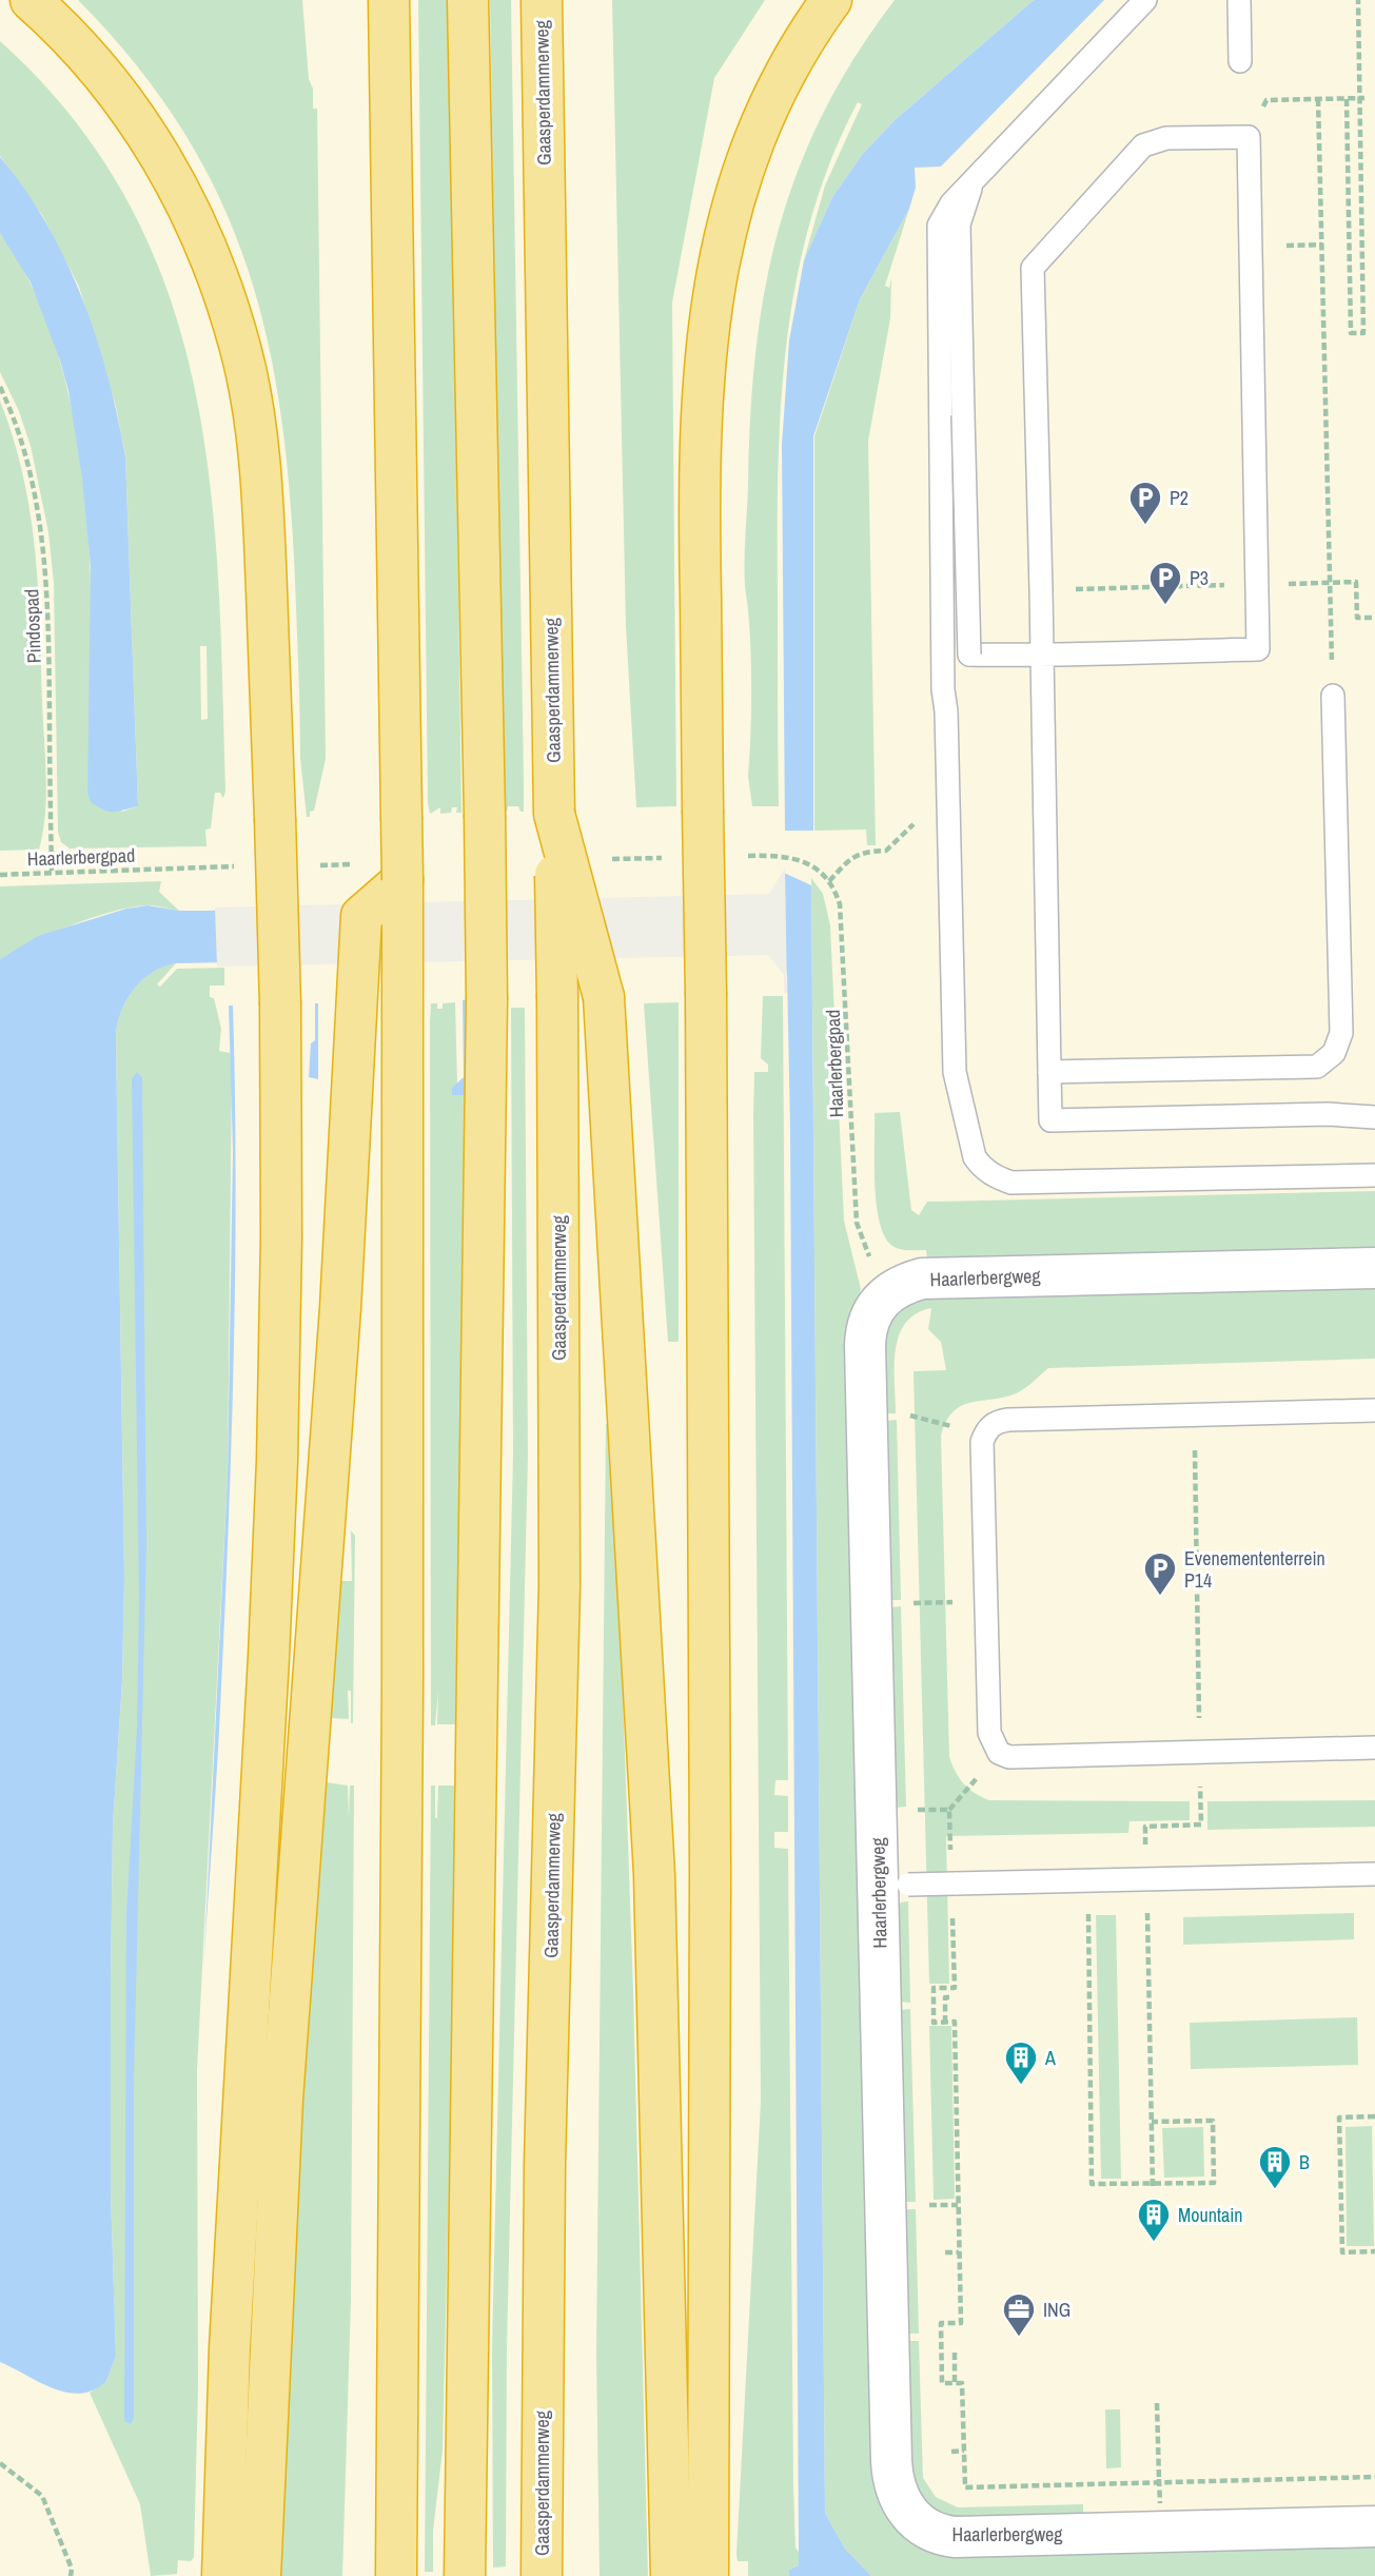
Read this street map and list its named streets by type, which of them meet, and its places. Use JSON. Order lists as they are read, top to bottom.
{
  "streets": {
    "highway": ["Gaasperdammerweg"],
    "street": ["Haarlerbergweg"],
    "path": ["Pindospad", "Haarlerbergpad"]
  },
  "crossings": [
    ["Pindospad", "Haarlerbergpad"],
    ["Haarlerbergpad", "Haarlerbergweg"]
  ],
  "places": {
    "parking": ["P2", "P3", "Evenemententerrein P14"],
    "building": ["A", "B", "Mountain"],
    "office": ["ING"]
  }
}
